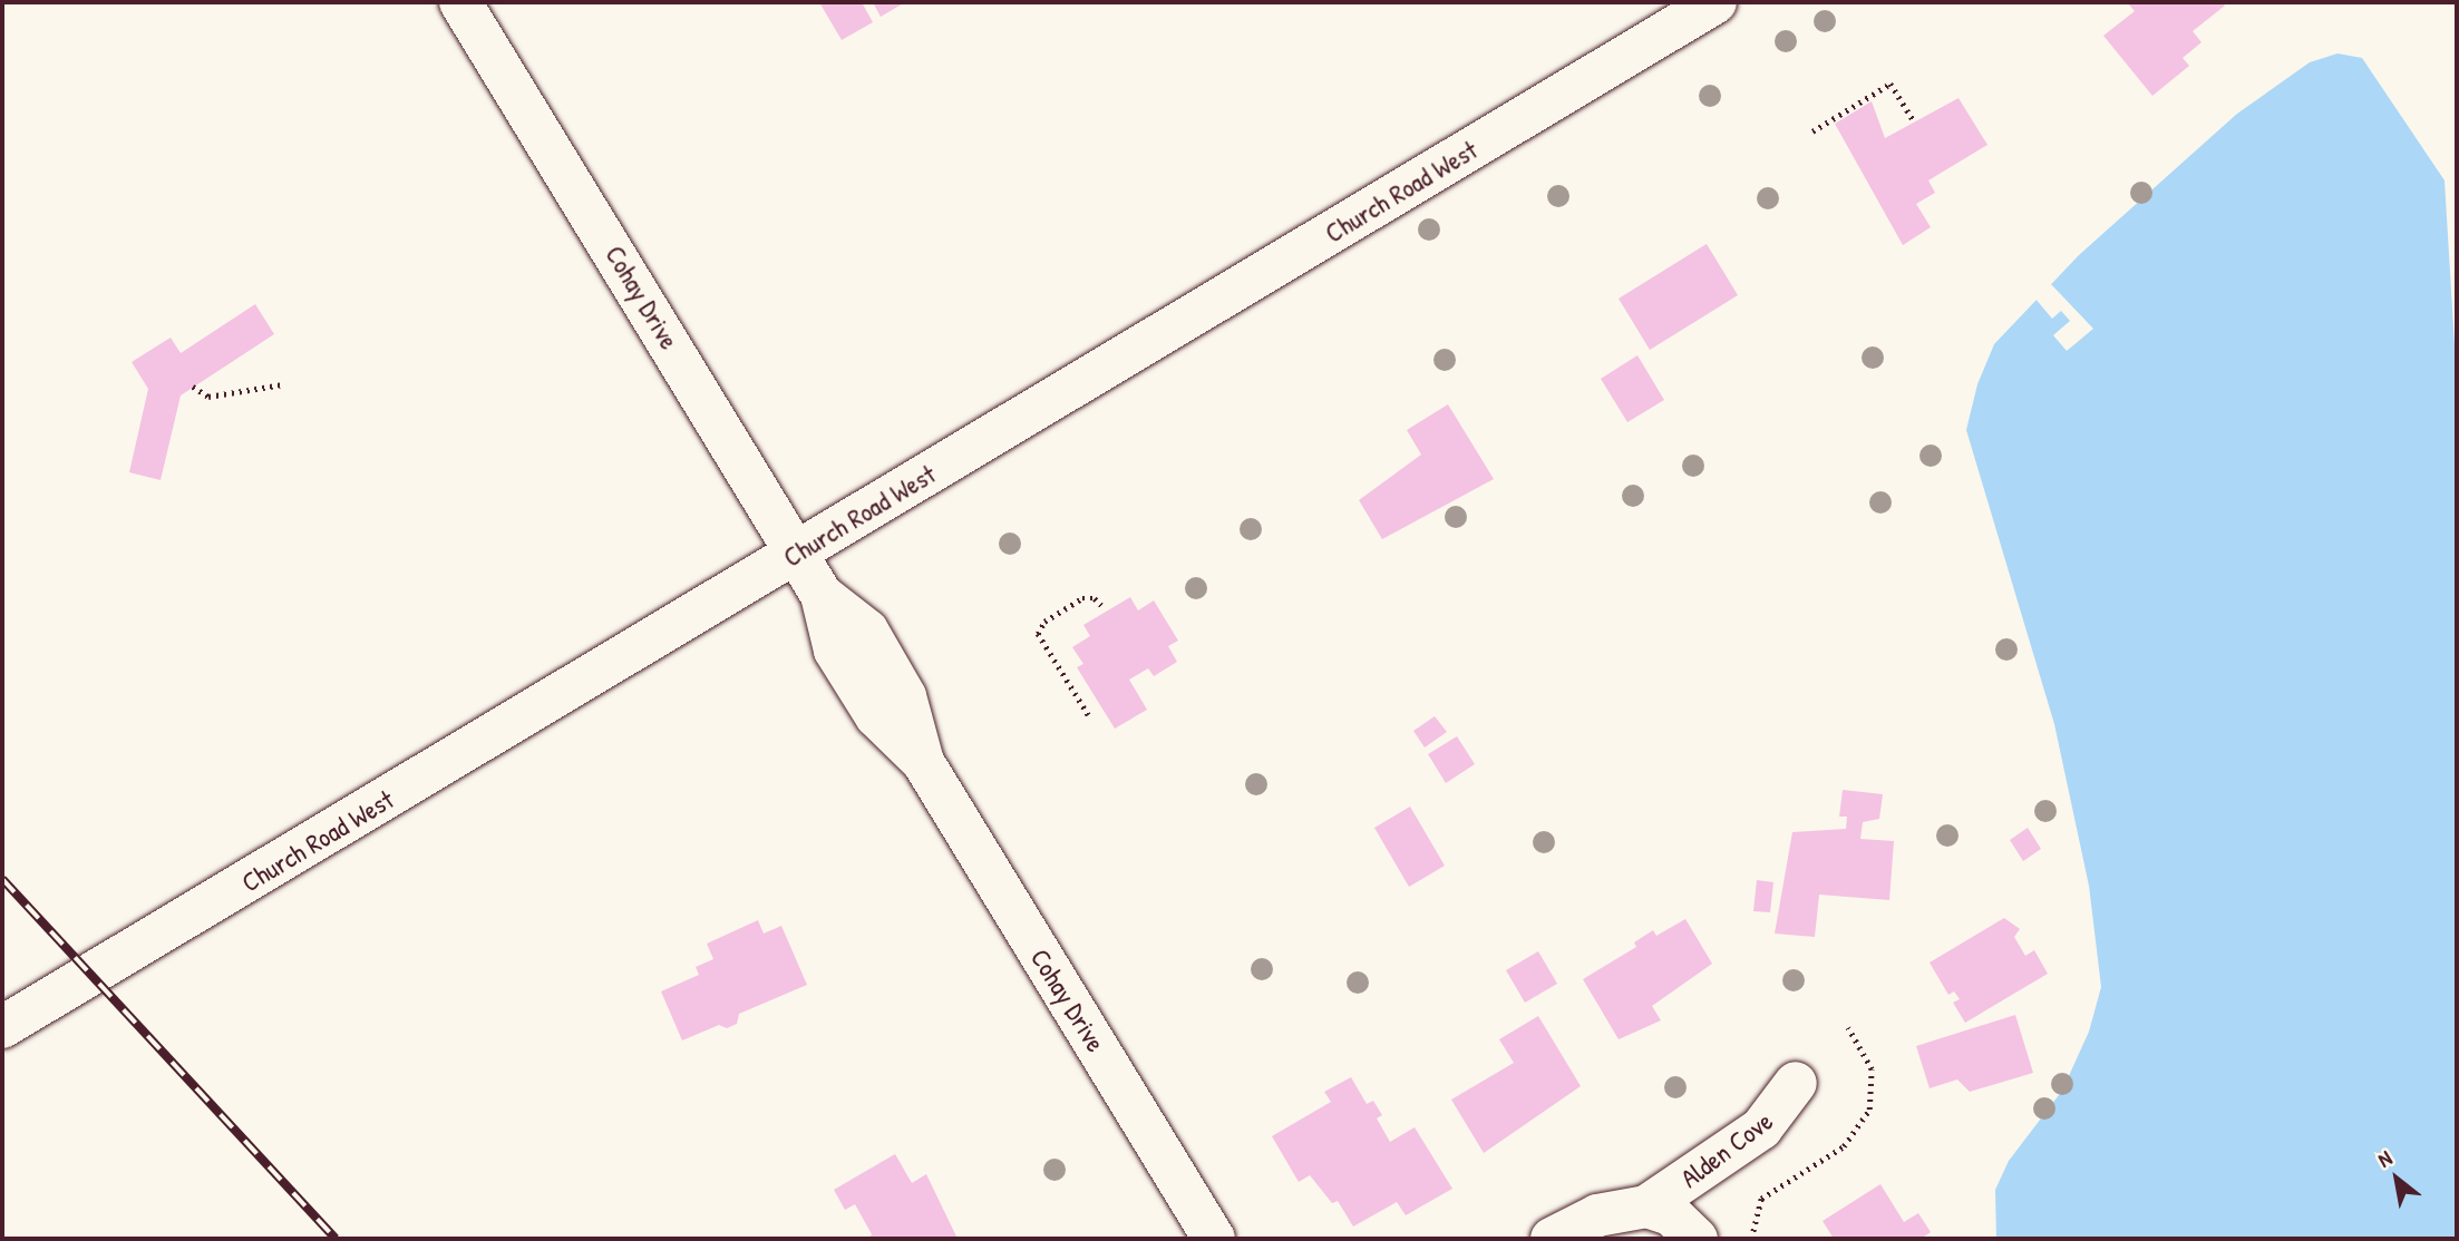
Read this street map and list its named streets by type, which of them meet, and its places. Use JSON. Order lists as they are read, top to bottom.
{
  "streets": {
    "street": ["Church Road West", "Cohay Drive", "Alden Cove"]
  },
  "crossings": [
    ["Church Road West", "Cohay Drive"]
  ],
  "north": "top left"
}
